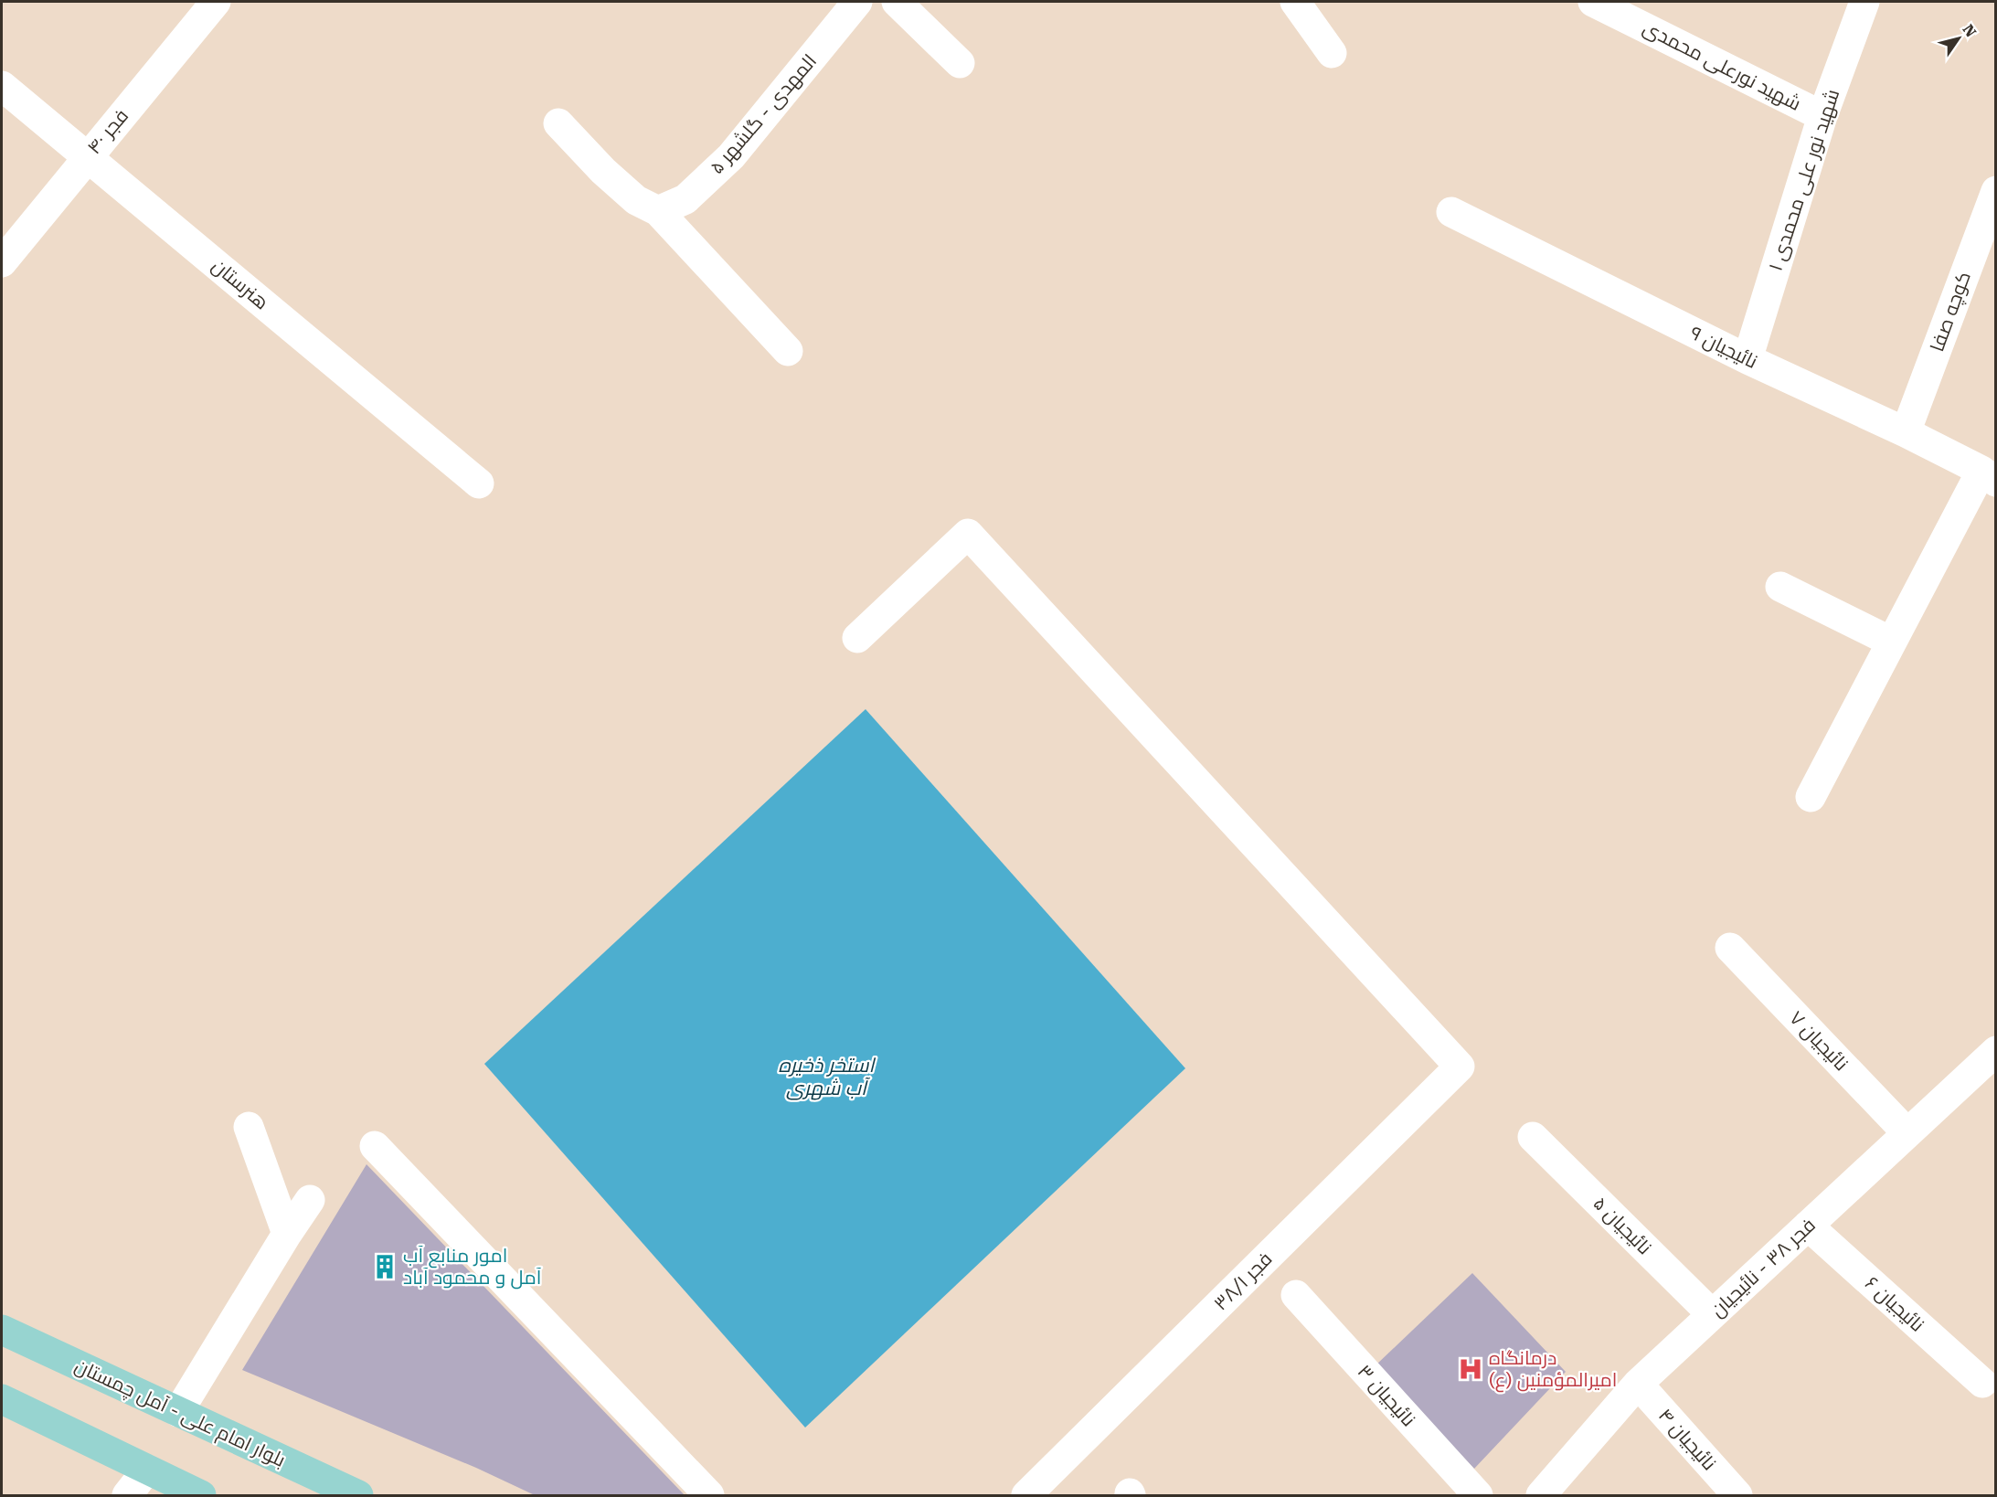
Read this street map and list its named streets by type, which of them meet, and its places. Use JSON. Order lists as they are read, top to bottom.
{
  "streets": {
    "main road": ["بلوار امام علی - آمل چمستان"],
    "street": [
      "شهید نورعلی محمدی",
      "المهدی - گلشهر ۵",
      "فجر ۴۰",
      "شهید نور علی محمدی ۱",
      "هنرستان",
      "کوچه صفا",
      "نائیجیان ۹",
      "نائیجیان ۷",
      "نائیجیان ۵",
      "فجر ۳۸ - نائیجیان",
      "فجر ۳۸/۱",
      "نائیجیان ۶",
      "نائیجیان ۳",
      "نائیجیان ۴"
    ]
  },
  "crossings": [
    ["شهید نورعلی محمدی", "شهید نور علی محمدی ۱"],
    ["فجر ۴۰", "هنرستان"],
    ["شهید نور علی محمدی ۱", "نائیجیان ۹"],
    ["کوچه صفا", "نائیجیان ۹"],
    ["نائیجیان ۷", "فجر ۳۸ - نائیجیان"],
    ["نائیجیان ۵", "فجر ۳۸ - نائیجیان"],
    ["فجر ۳۸ - نائیجیان", "نائیجیان ۶"],
    ["فجر ۳۸ - نائیجیان", "نائیجیان ۴"]
  ],
  "water": ["استخر ذخیره آب شهری"],
  "places": {
    "building": ["امور منابع آب آمل و محمود آباد"],
    "hospital": ["درمانگاه امیرالمؤمنین (ع)"]
  },
  "north": "top right"
}
